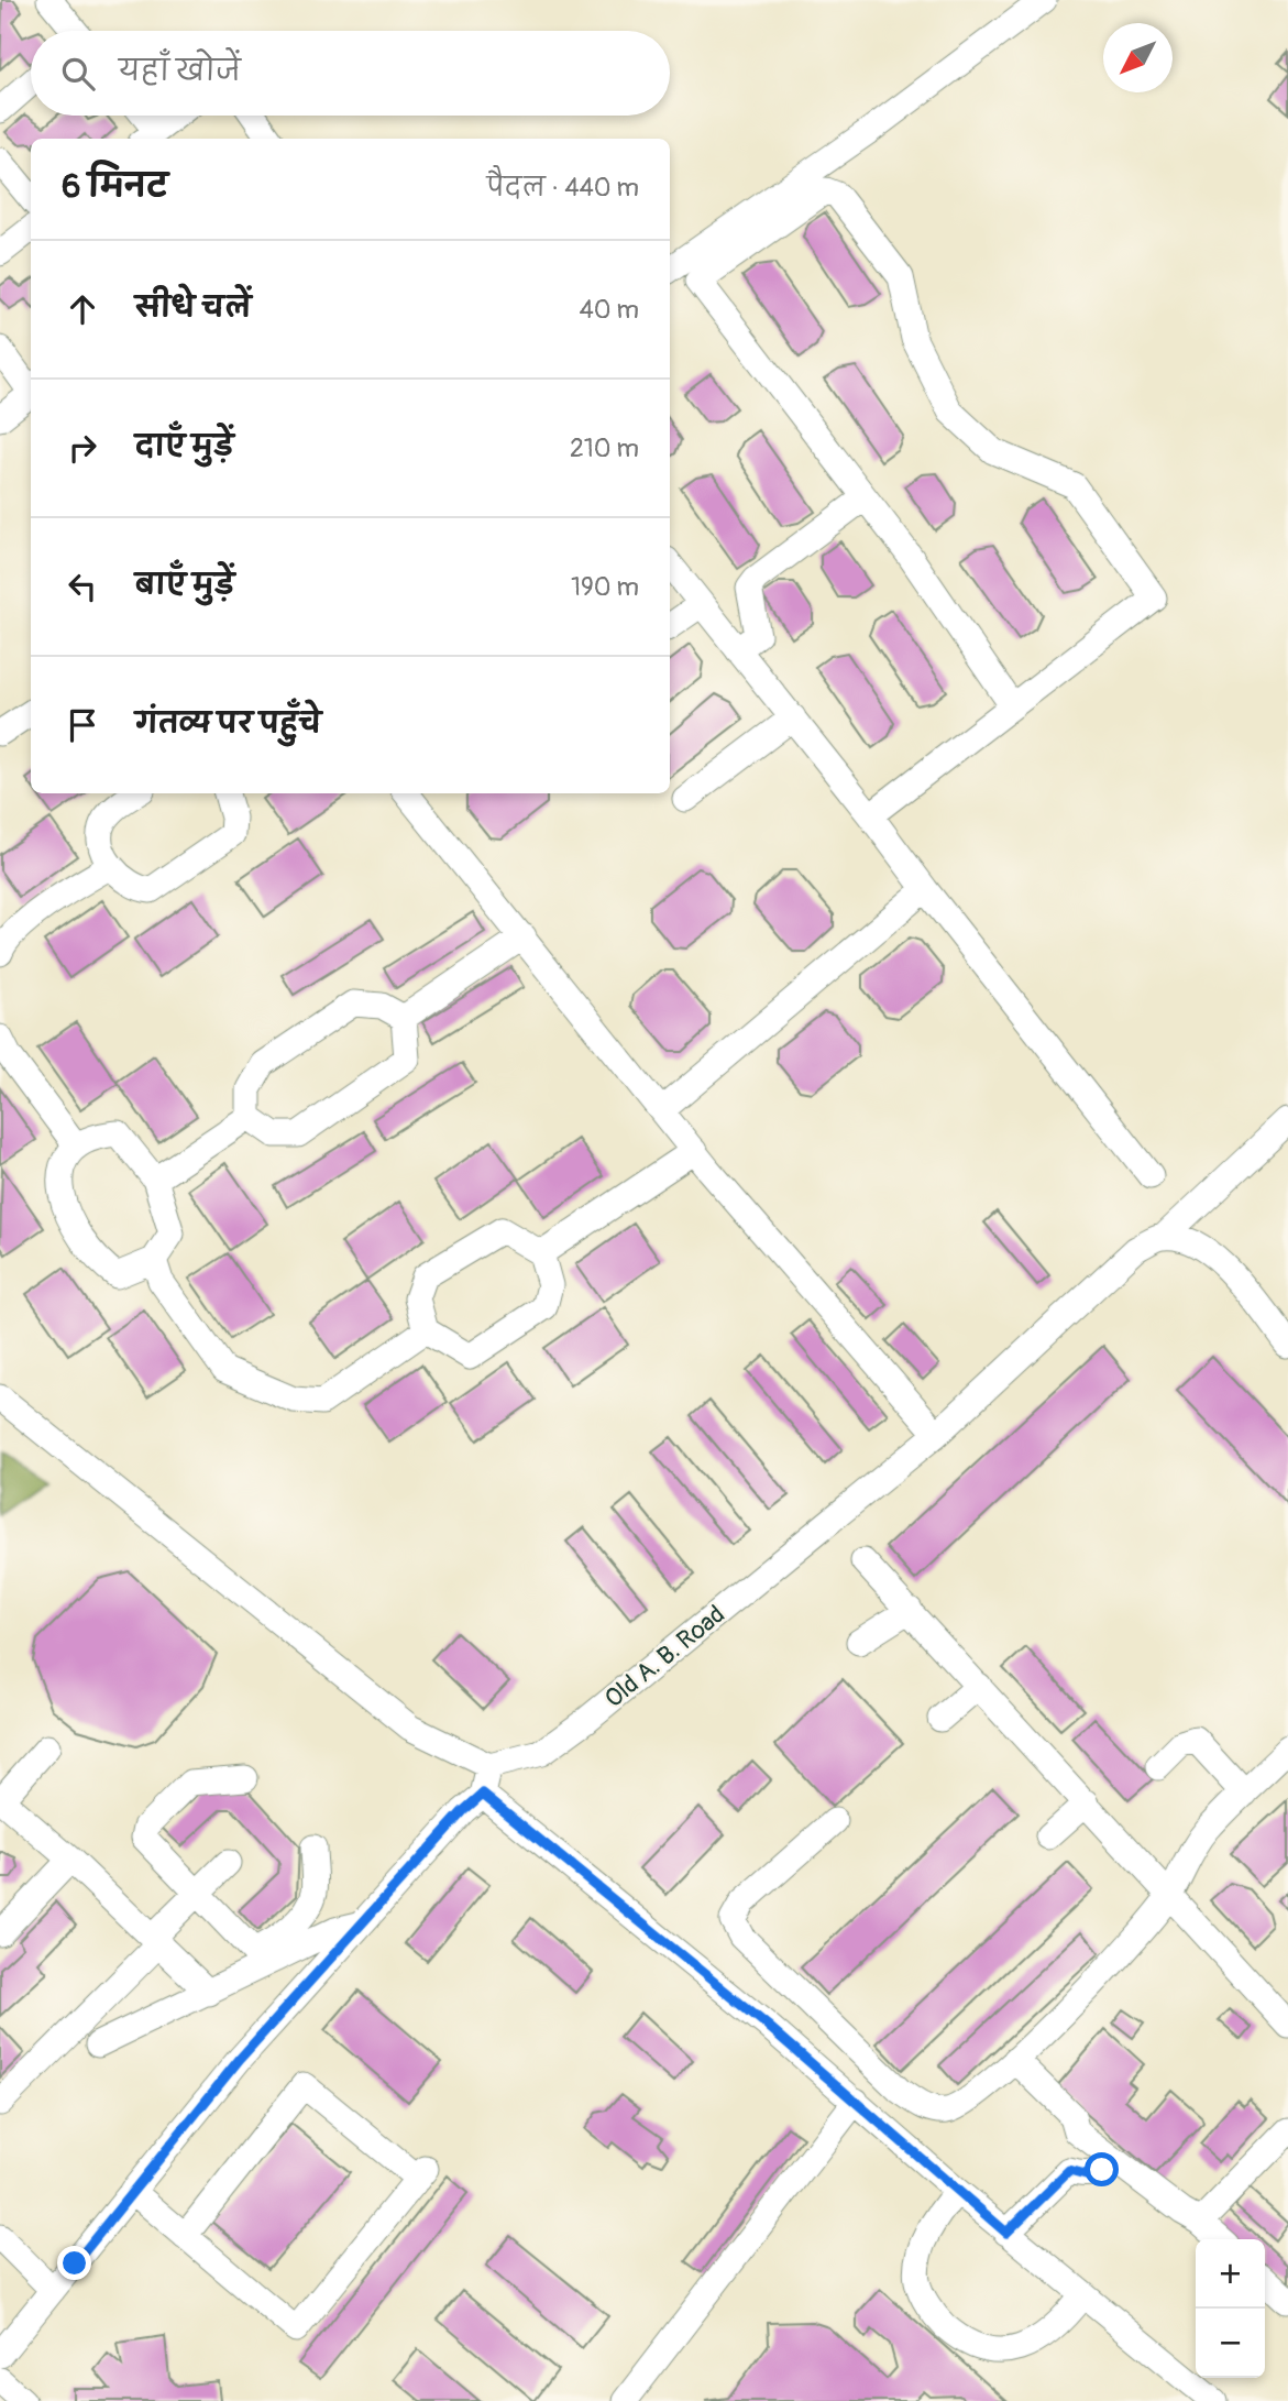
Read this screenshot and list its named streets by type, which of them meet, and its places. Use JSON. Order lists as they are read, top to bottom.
{
  "streets": {
    "street": ["Old A. B. Road"]
  },
  "north": "bottom left",
  "page": {
    "search": "यहाँ खोजें",
    "heading": ["6 मिनट", "पैदल · 440 m"],
    "list": [
      ["सीधे चलें", "40 m"],
      ["दाएँ मुड़ें", "210 m"],
      ["बाएँ मुड़ें", "190 m"],
      "गंतव्य पर पहुँचे"
    ],
    "map_buttons": ["+", "−"]
  }
}
